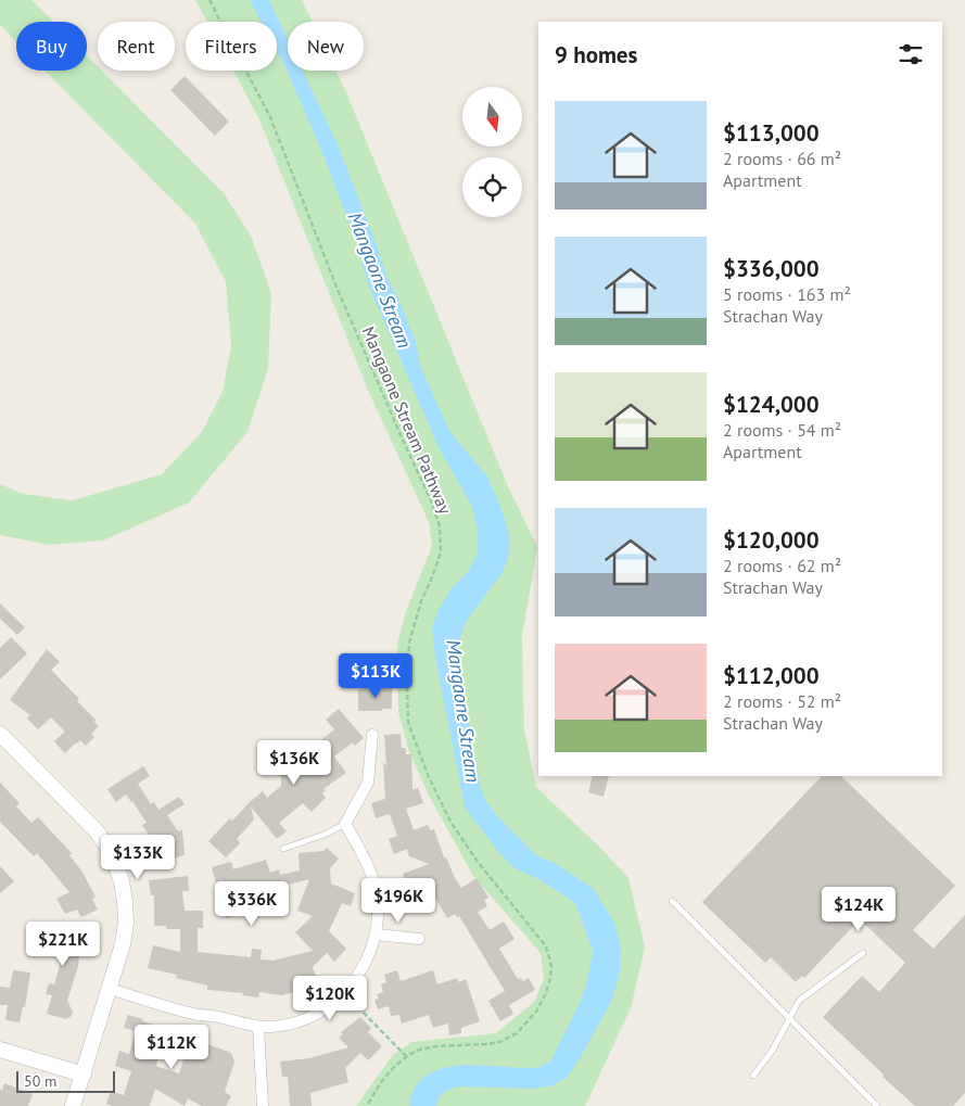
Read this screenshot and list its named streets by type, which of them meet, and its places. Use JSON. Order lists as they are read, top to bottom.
{
  "streets": {
    "path": ["Mangaone Stream Pathway"]
  },
  "water": ["Mangaone Stream"],
  "scale_bar": "50 m",
  "north": "bottom",
  "page": {
    "chip": [
      "Buy",
      "Rent",
      "Filters",
      "New"
    ],
    "heading": "9 homes",
    "list": [
      {
        "name": "$113,000",
        "note": "2 rooms · 66 m² · Apartment"
      },
      {
        "name": "$336,000",
        "note": "5 rooms · 163 m² · Strachan Way"
      },
      {
        "name": "$124,000",
        "note": "2 rooms · 54 m² · Apartment"
      },
      {
        "name": "$120,000",
        "note": "2 rooms · 62 m² · Strachan Way"
      },
      {
        "name": "$112,000",
        "note": "2 rooms · 52 m² · Strachan Way"
      }
    ],
    "price": [
      "$113K",
      "$136K",
      "$133K",
      "$196K",
      "$336K",
      "$124K",
      "$221K",
      "$120K",
      "$112K"
    ],
    "scale": "50 m"
  }
}
